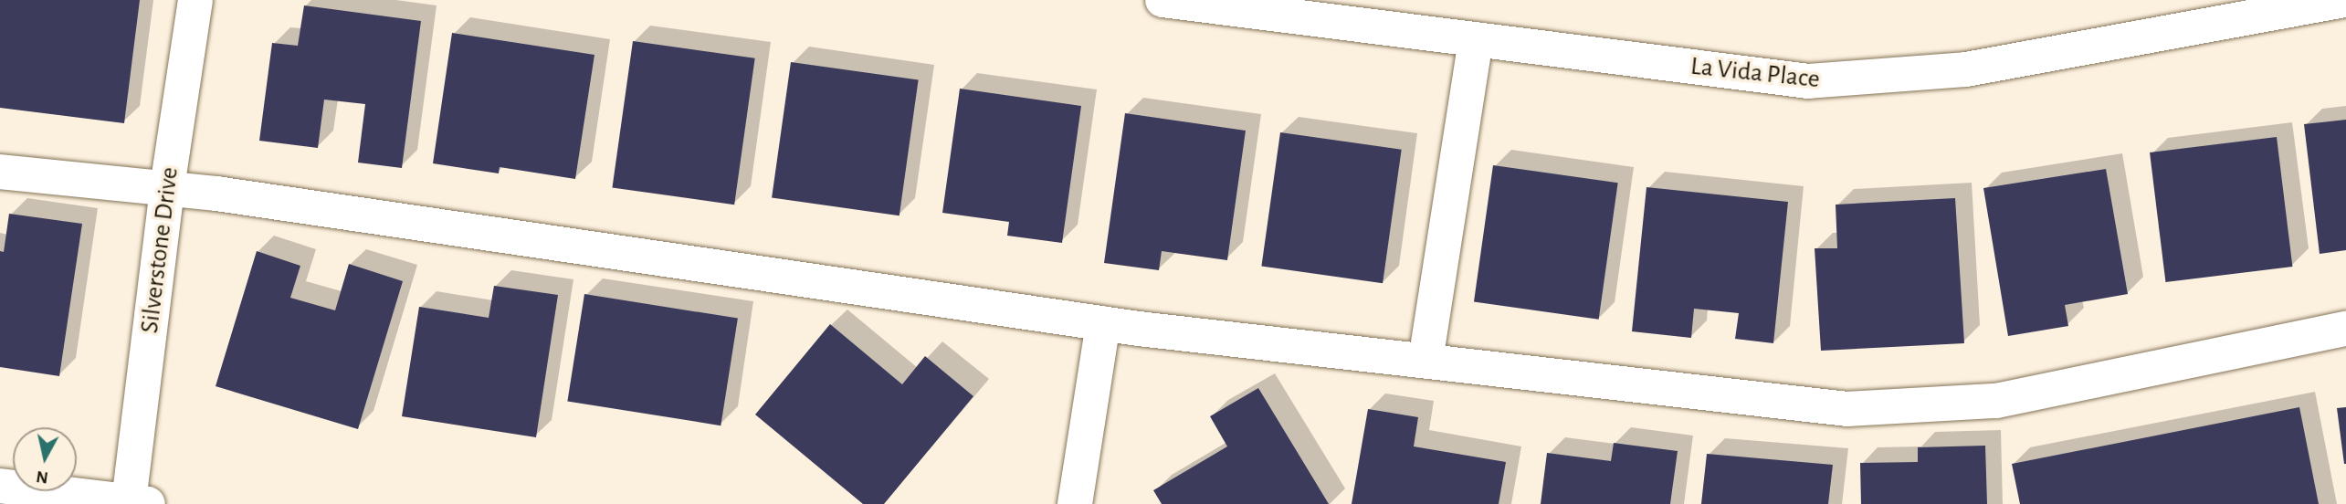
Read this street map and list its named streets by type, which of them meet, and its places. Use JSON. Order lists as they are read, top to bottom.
{
  "streets": {
    "street": ["La Vida Place", "Silverstone Drive"]
  },
  "north": "bottom"
}
